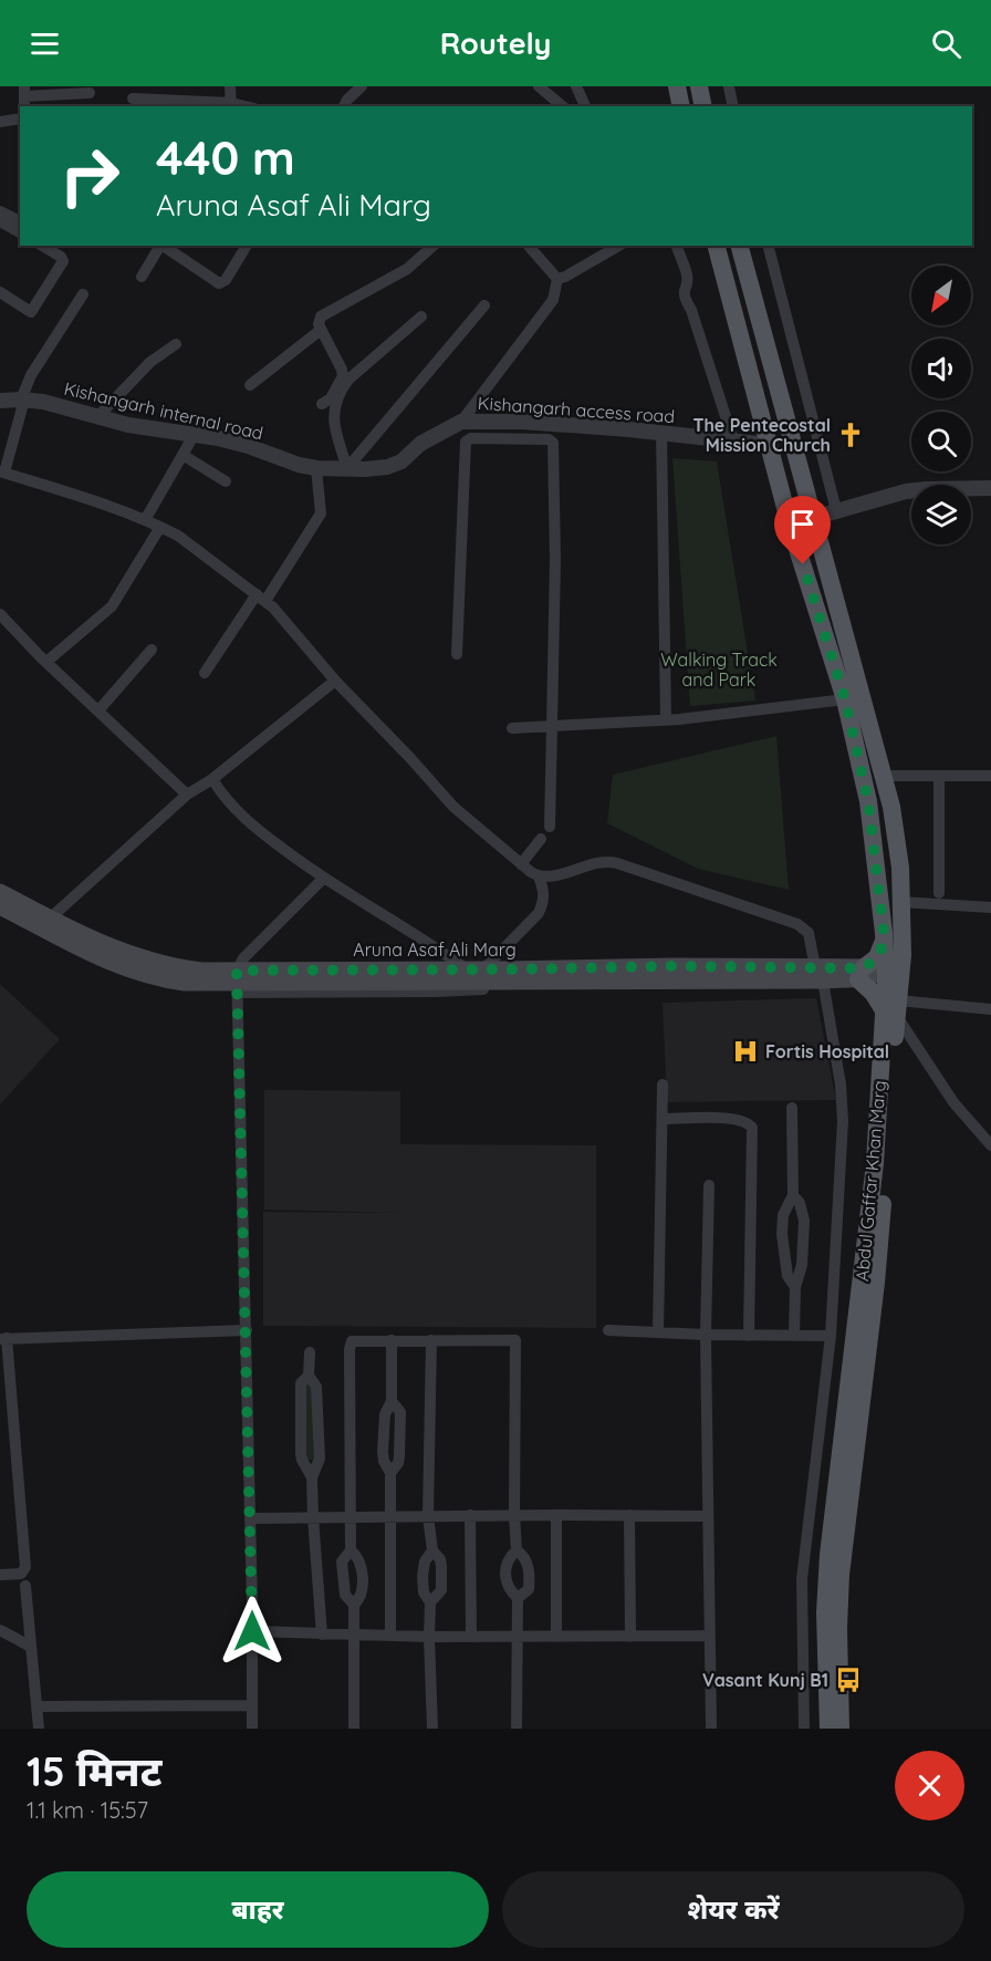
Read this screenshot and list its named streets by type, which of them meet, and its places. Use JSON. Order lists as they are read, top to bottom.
{
  "streets": {
    "main road": ["Aruna Asaf Ali Marg", "Abdul Gaffar Khan Marg"],
    "street": ["Kishangarh access road", "Kishangarh internal road"]
  },
  "crossings": [
    ["Kishangarh access road", "Kishangarh internal road"]
  ],
  "parks": ["Walking Track and Park"],
  "places": {
    "church": ["The Pentecostal Mission Church"],
    "hospital": ["Fortis Hospital"],
    "bus stop": ["Vasant Kunj B1"]
  },
  "north": "bottom left",
  "page": {
    "header": "Routely",
    "turn": ["440 m", "Aruna Asaf Ali Marg"],
    "heading": ["15 मिनट", "1.1 km · 15:57"],
    "buttons": ["बाहर", "शेयर करें"]
  }
}
